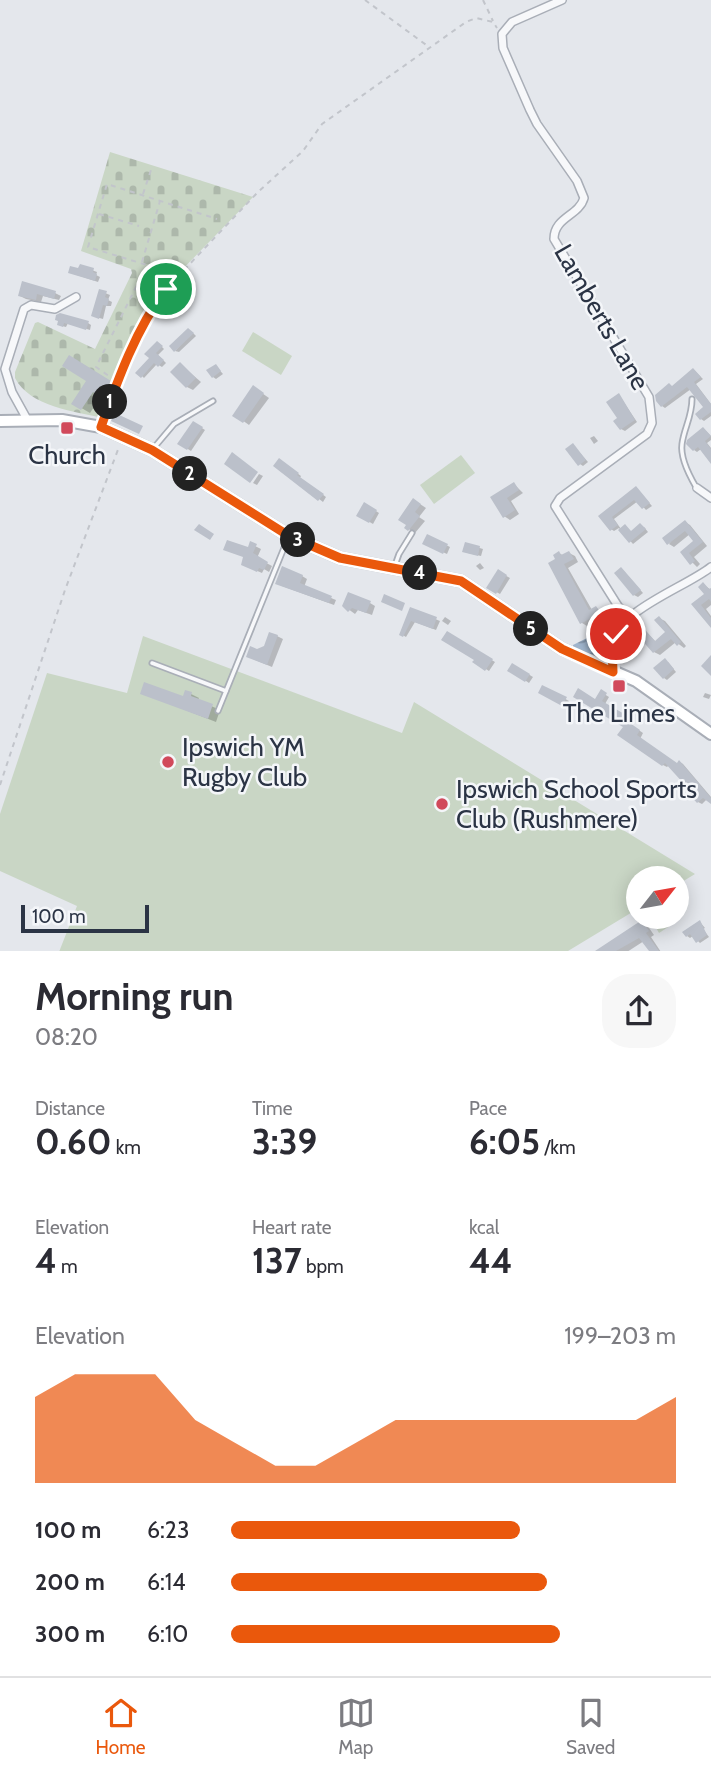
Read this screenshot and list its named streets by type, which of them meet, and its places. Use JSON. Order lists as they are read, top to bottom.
{
  "streets": {
    "street": ["Lamberts Lane"]
  },
  "places": {
    "transit": ["Church", "The Limes"],
    "other": ["Ipswich YM Rugby Club", "Ipswich School Sports Club (Rushmere)"]
  },
  "scale_bar": "100 m",
  "north": "top right",
  "page": {
    "pins": [
      "1",
      "2",
      "3",
      "4",
      "5"
    ],
    "scale": "100 m",
    "heading": ["Morning run", "08:20"],
    "stats": [
      ["Distance", "0.60 km"],
      ["Time", "3:39"],
      ["Pace", "6:05 /km"],
      ["Elevation", "4 m"],
      ["Heart rate", "137 bpm"],
      ["kcal", "44"]
    ],
    "chart": ["Elevation", "199–203 m"],
    "list": [
      {
        "name": "100 m",
        "note": "6:23"
      },
      {
        "name": "200 m",
        "note": "6:14"
      },
      {
        "name": "300 m",
        "note": "6:10"
      }
    ],
    "tabs": ["Home", "Map", "Saved"]
  }
}
